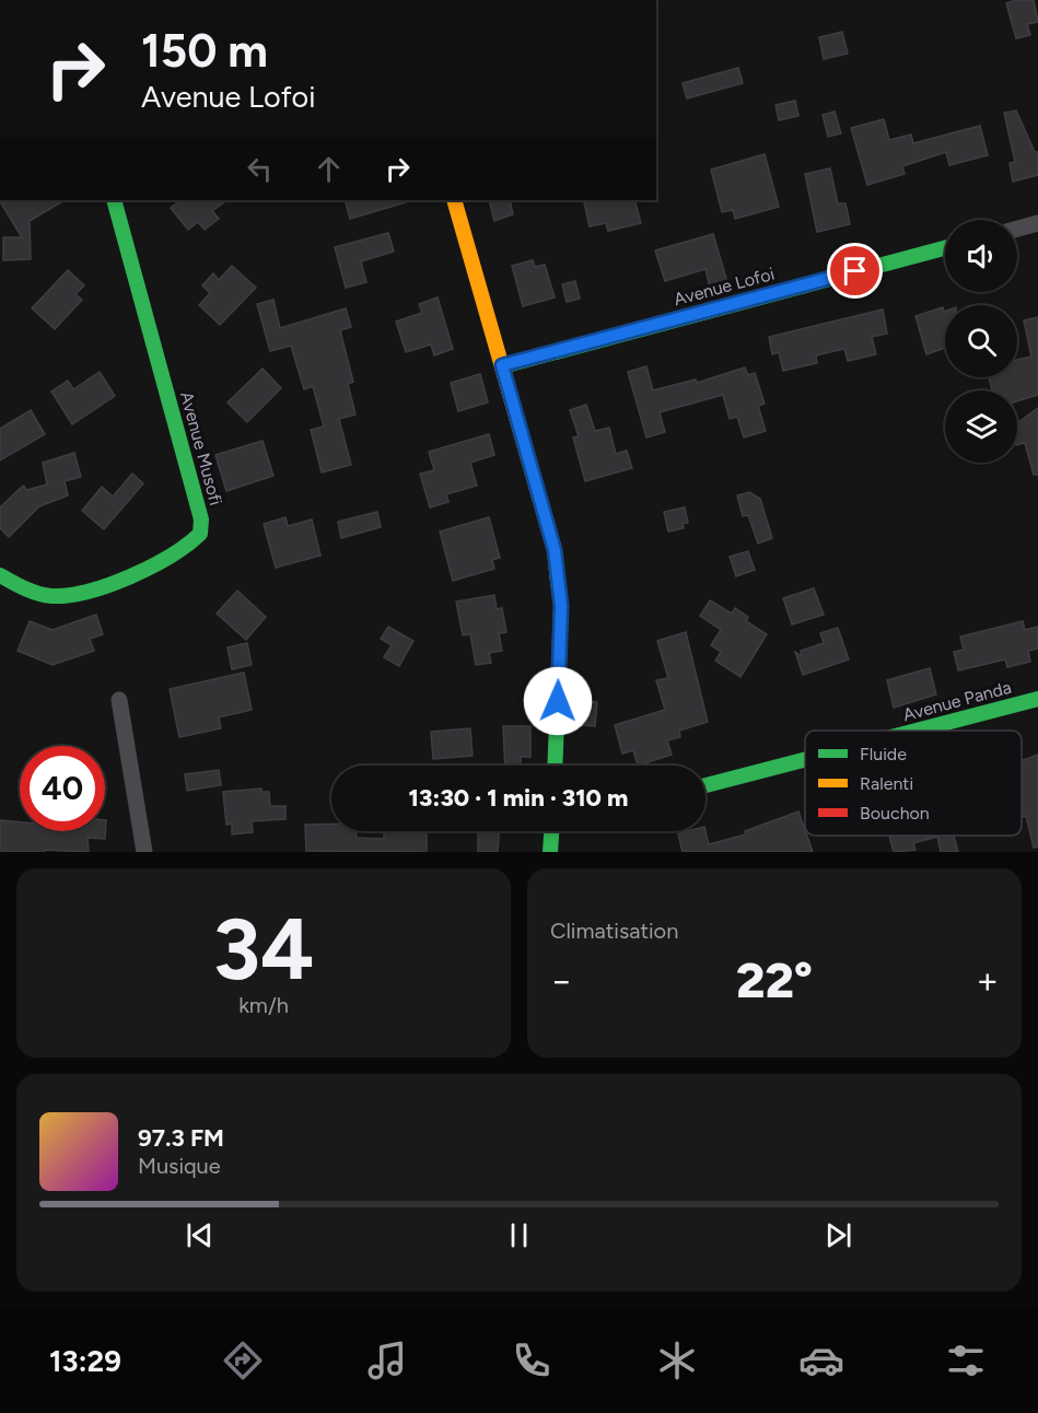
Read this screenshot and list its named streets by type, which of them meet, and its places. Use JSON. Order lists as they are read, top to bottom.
{
  "streets": {
    "street": ["Avenue Lofoi", "Avenue Musofi", "Avenue Panda"]
  },
  "legend": ["Fluide", "Ralenti", "Bouchon"],
  "page": {
    "turn": ["150 m", "Avenue Lofoi"],
    "limit": "40",
    "trip": "13:30 · 1 min · 310 m",
    "tile": [
      ["34", "km/h"],
      "Climatisation"
    ],
    "heat": ["−", "22°", "+"],
    "song": ["97.3 FM", "Musique"],
    "tabs": "13:29"
  }
}
